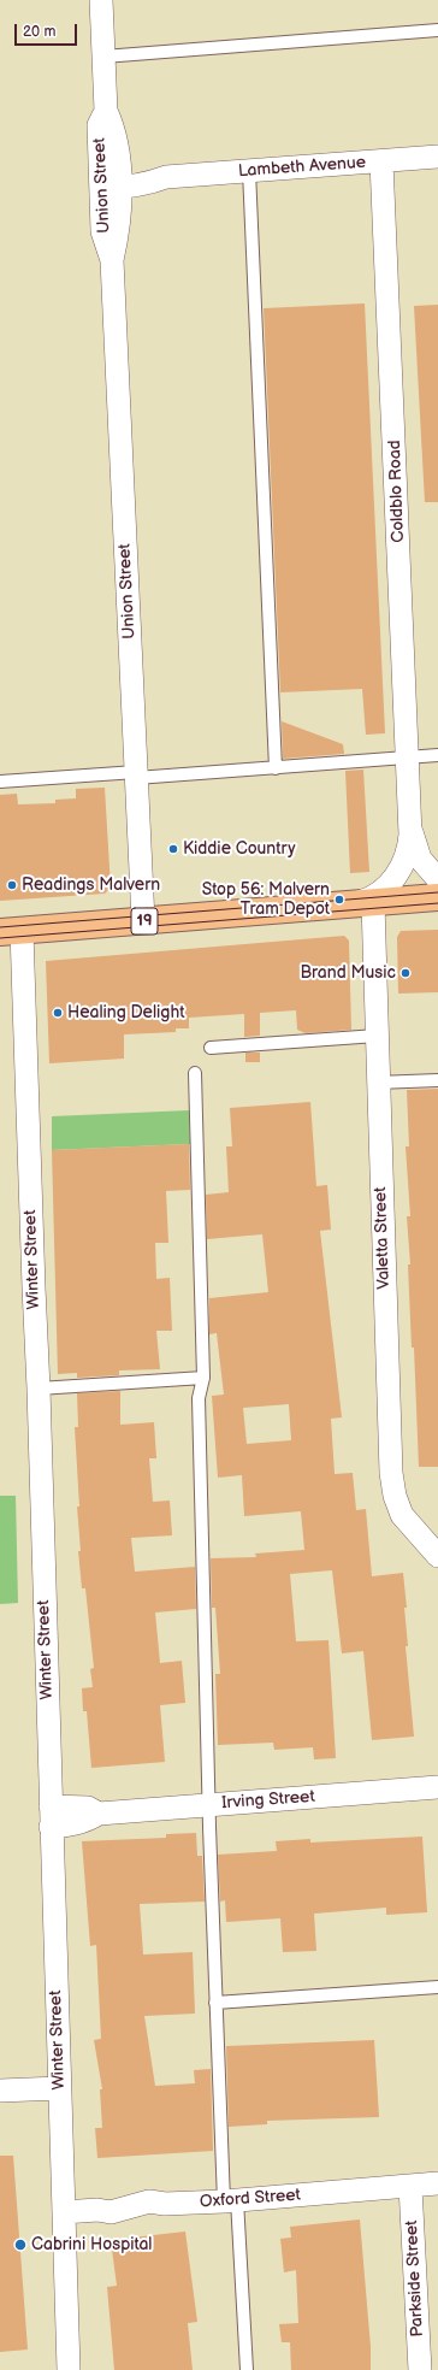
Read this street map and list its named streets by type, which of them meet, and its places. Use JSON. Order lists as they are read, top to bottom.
{
  "streets": {
    "main road": ["19"],
    "street": [
      "Lambeth Avenue",
      "Union Street",
      "Coldblo Road",
      "Valetta Street",
      "Winter Street",
      "Irving Street",
      "Oxford Street",
      "Parkside Street"
    ]
  },
  "crossings": [
    ["Lambeth Avenue", "Union Street"],
    ["Lambeth Avenue", "Coldblo Road"],
    ["Union Street", "19"],
    ["Coldblo Road", "19"],
    ["Coldblo Road", "Valetta Street"],
    ["19", "Valetta Street"],
    ["19", "Winter Street"],
    ["Winter Street", "Irving Street"],
    ["Winter Street", "Oxford Street"],
    ["Oxford Street", "Parkside Street"]
  ],
  "places": [
    "Kiddie Country",
    "Readings Malvern",
    "Stop 56: Malvern Tram Depot",
    "Brand Music",
    "Healing Delight",
    "Cabrini Hospital"
  ],
  "scale_bar": "20 m"
}
